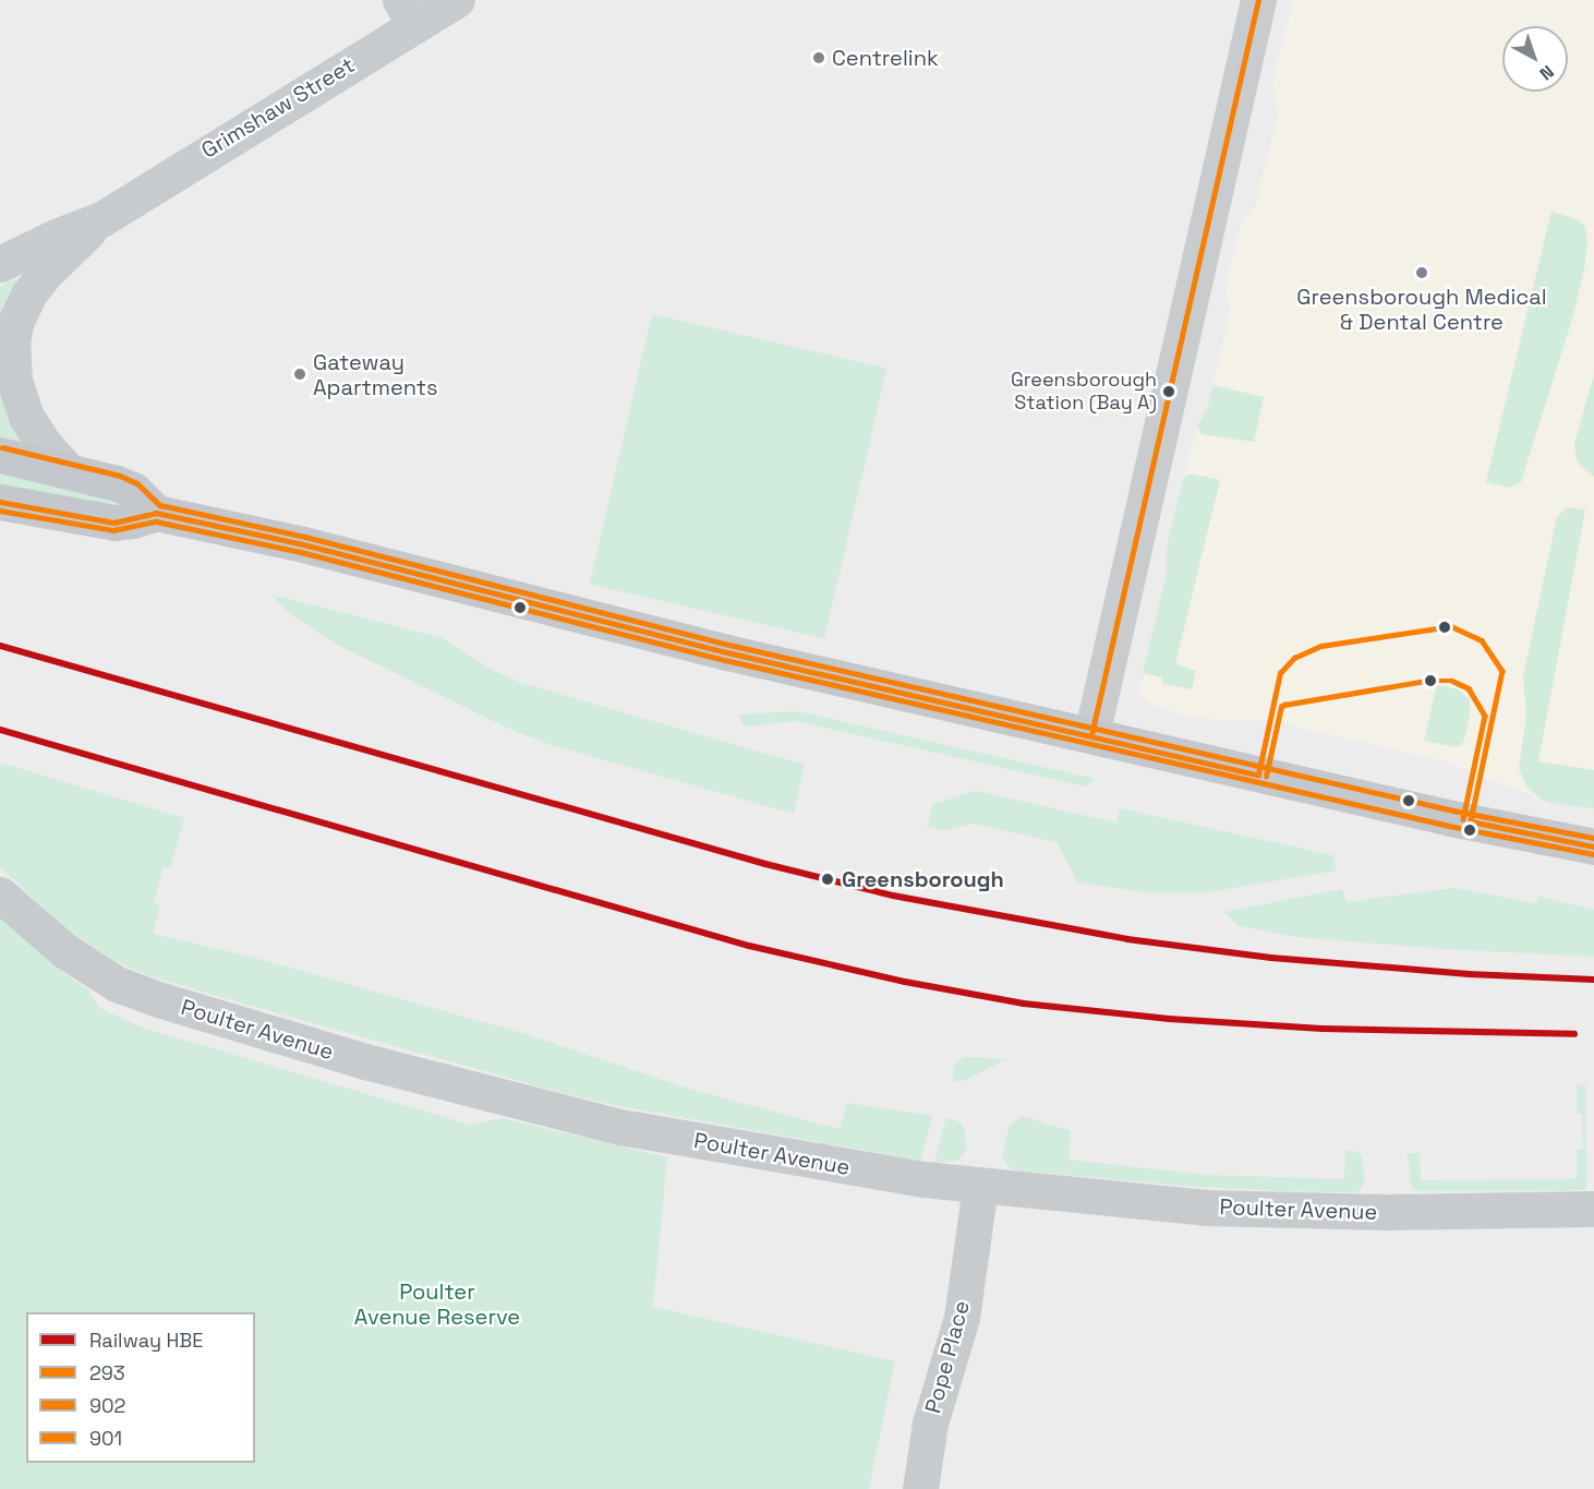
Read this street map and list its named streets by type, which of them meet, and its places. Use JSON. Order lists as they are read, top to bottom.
{
  "streets": {
    "street": ["Grimshaw Street", "Poulter Avenue", "Pope Place"]
  },
  "crossings": [
    ["Poulter Avenue", "Pope Place"]
  ],
  "parks": ["Poulter Avenue Reserve"],
  "places": [
    "Centrelink",
    "Greensborough Medical & Dental Centre",
    "Gateway Apartments",
    "Greensborough Station (Bay A)",
    "Greensborough"
  ],
  "lines": [
    "transit line 293",
    "transit line 901",
    "transit line 902",
    "rail line HBE"
  ],
  "legend": [
    "Railway HBE",
    "293",
    "902",
    "901"
  ],
  "north": "bottom right"
}
